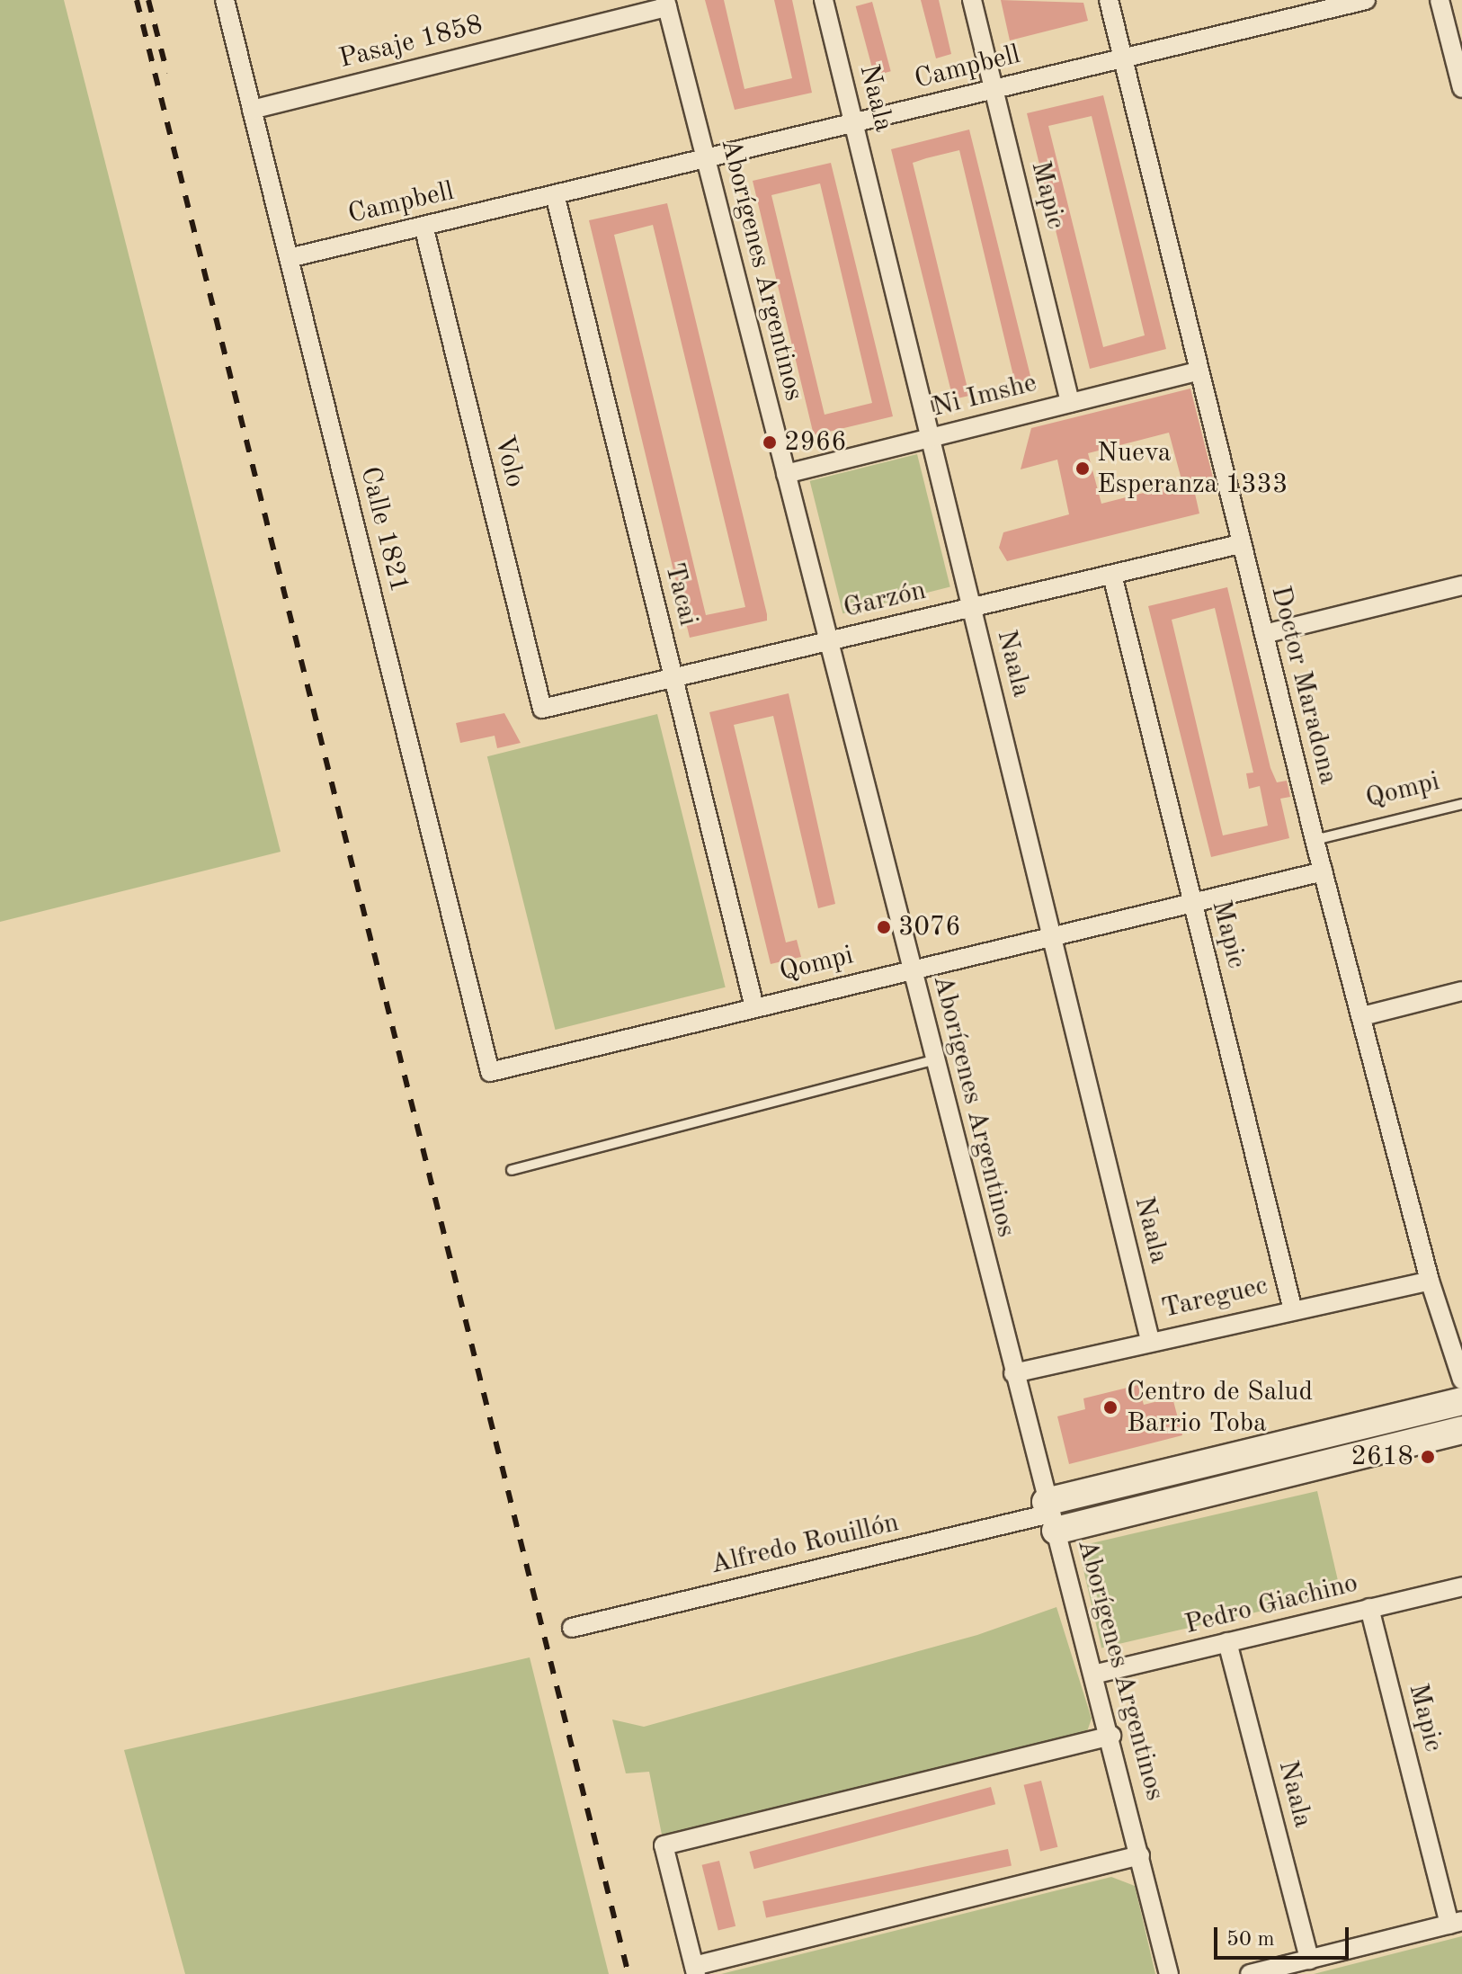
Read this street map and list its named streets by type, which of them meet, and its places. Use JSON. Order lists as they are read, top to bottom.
{
  "streets": {
    "street": [
      "Pasaje 1858",
      "Campbell",
      "Naala",
      "Mapic",
      "Aborígenes Argentinos",
      "Ni Imshe",
      "Volo",
      "Calle 1821",
      "Tacai",
      "Garzón",
      "Doctor Maradona",
      "Qompi",
      "Tareguec",
      "Alfredo Rouillón",
      "Pedro Giachino"
    ]
  },
  "crossings": [
    ["Pasaje 1858", "Aborígenes Argentinos"],
    ["Pasaje 1858", "Calle 1821"],
    ["Campbell", "Naala"],
    ["Campbell", "Mapic"],
    ["Campbell", "Aborígenes Argentinos"],
    ["Campbell", "Volo"],
    ["Campbell", "Calle 1821"],
    ["Campbell", "Tacai"],
    ["Campbell", "Doctor Maradona"],
    ["Naala", "Ni Imshe"],
    ["Naala", "Garzón"],
    ["Naala", "Qompi"],
    ["Naala", "Tareguec"],
    ["Naala", "Pedro Giachino"],
    ["Mapic", "Ni Imshe"],
    ["Mapic", "Garzón"],
    ["Mapic", "Qompi"],
    ["Mapic", "Tareguec"],
    ["Mapic", "Pedro Giachino"],
    ["Aborígenes Argentinos", "Ni Imshe"],
    ["Aborígenes Argentinos", "Garzón"],
    ["Aborígenes Argentinos", "Qompi"],
    ["Aborígenes Argentinos", "Tareguec"],
    ["Aborígenes Argentinos", "Alfredo Rouillón"],
    ["Aborígenes Argentinos", "Pedro Giachino"],
    ["Ni Imshe", "Doctor Maradona"],
    ["Volo", "Garzón"],
    ["Calle 1821", "Qompi"],
    ["Tacai", "Garzón"],
    ["Tacai", "Qompi"],
    ["Garzón", "Doctor Maradona"],
    ["Doctor Maradona", "Qompi"],
    ["Doctor Maradona", "Tareguec"]
  ],
  "places": [
    "2966",
    "Nueva Esperanza 1333",
    "3076",
    "Centro de Salud Barrio Toba",
    "2618"
  ],
  "scale_bar": "50 m"
}
